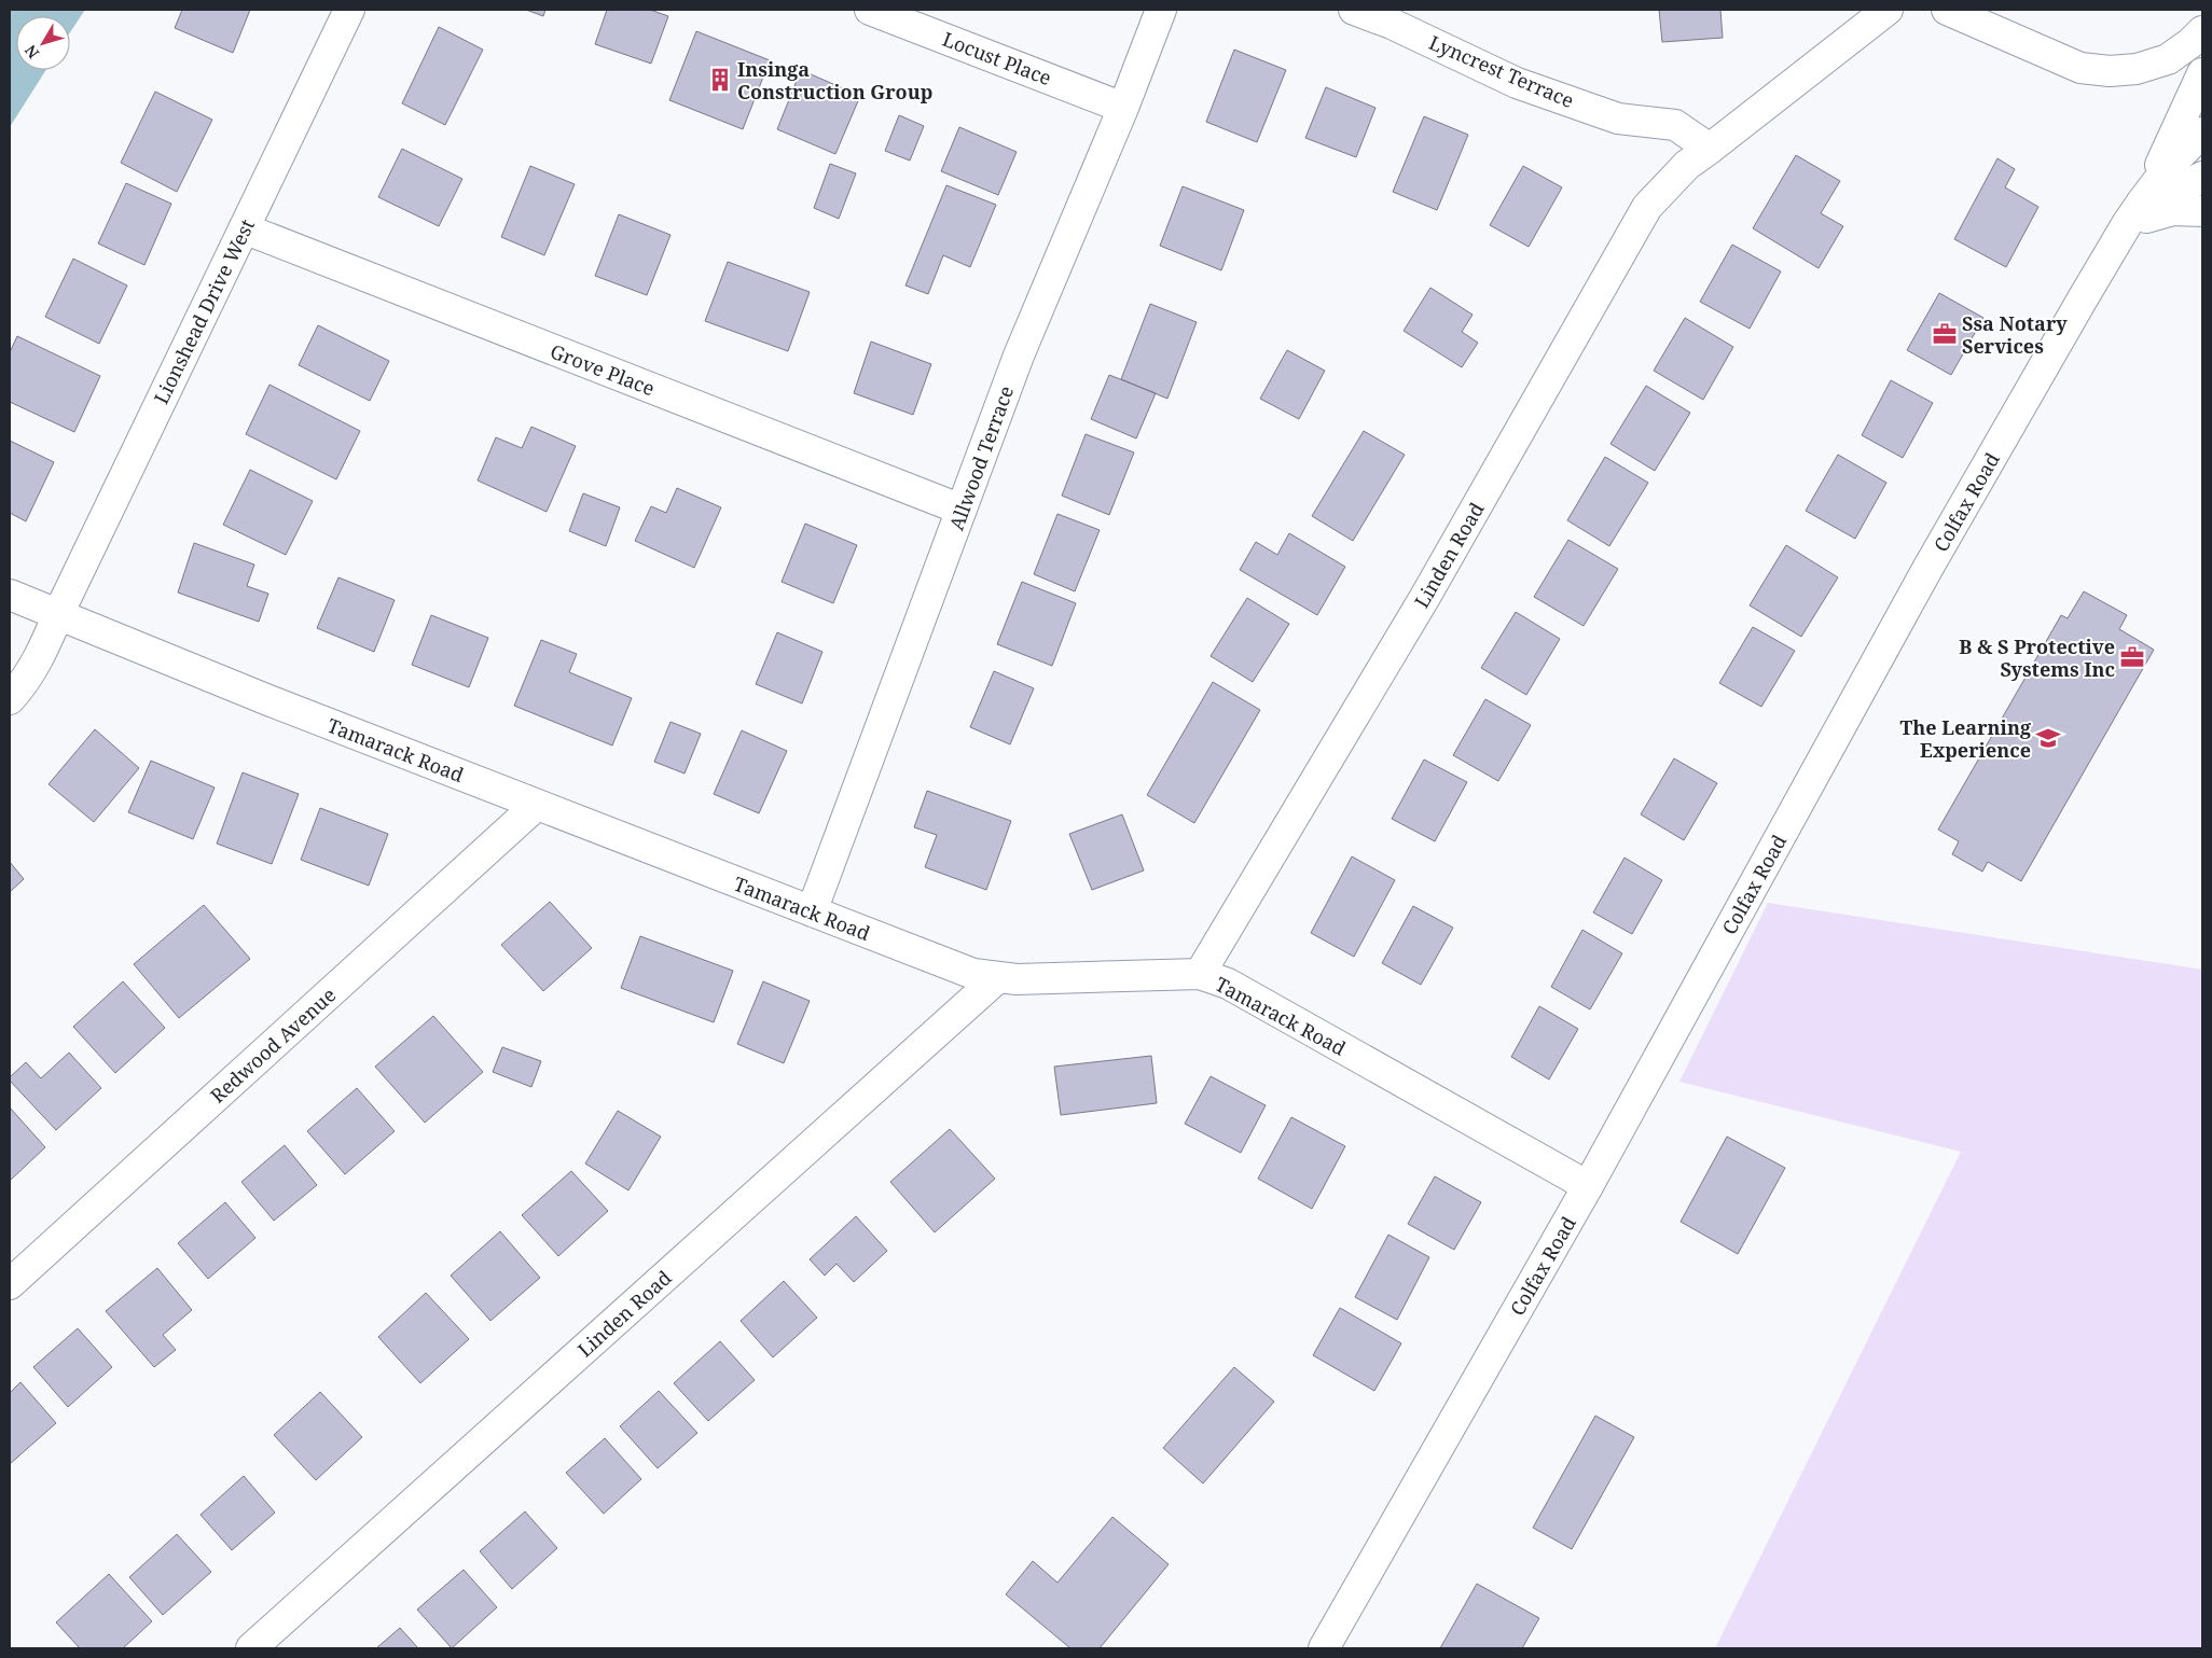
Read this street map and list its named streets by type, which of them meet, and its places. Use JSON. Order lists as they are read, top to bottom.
{
  "streets": {
    "street": [
      "Locust Place",
      "Lyncrest Terrace",
      "Lionshead Drive West",
      "Grove Place",
      "Allwood Terrace",
      "Colfax Road",
      "Linden Road",
      "Tamarack Road",
      "Redwood Avenue"
    ]
  },
  "crossings": [
    ["Locust Place", "Allwood Terrace"],
    ["Lyncrest Terrace", "Linden Road"],
    ["Lionshead Drive West", "Grove Place"],
    ["Lionshead Drive West", "Tamarack Road"],
    ["Grove Place", "Allwood Terrace"],
    ["Allwood Terrace", "Tamarack Road"],
    ["Colfax Road", "Tamarack Road"],
    ["Linden Road", "Tamarack Road"],
    ["Tamarack Road", "Redwood Avenue"]
  ],
  "places": {
    "building": ["Insinga Construction Group"],
    "office": ["Ssa Notary Services", "B & S Protective Systems Inc"],
    "school or university": ["The Learning Experience"]
  },
  "north": "bottom left"
}
